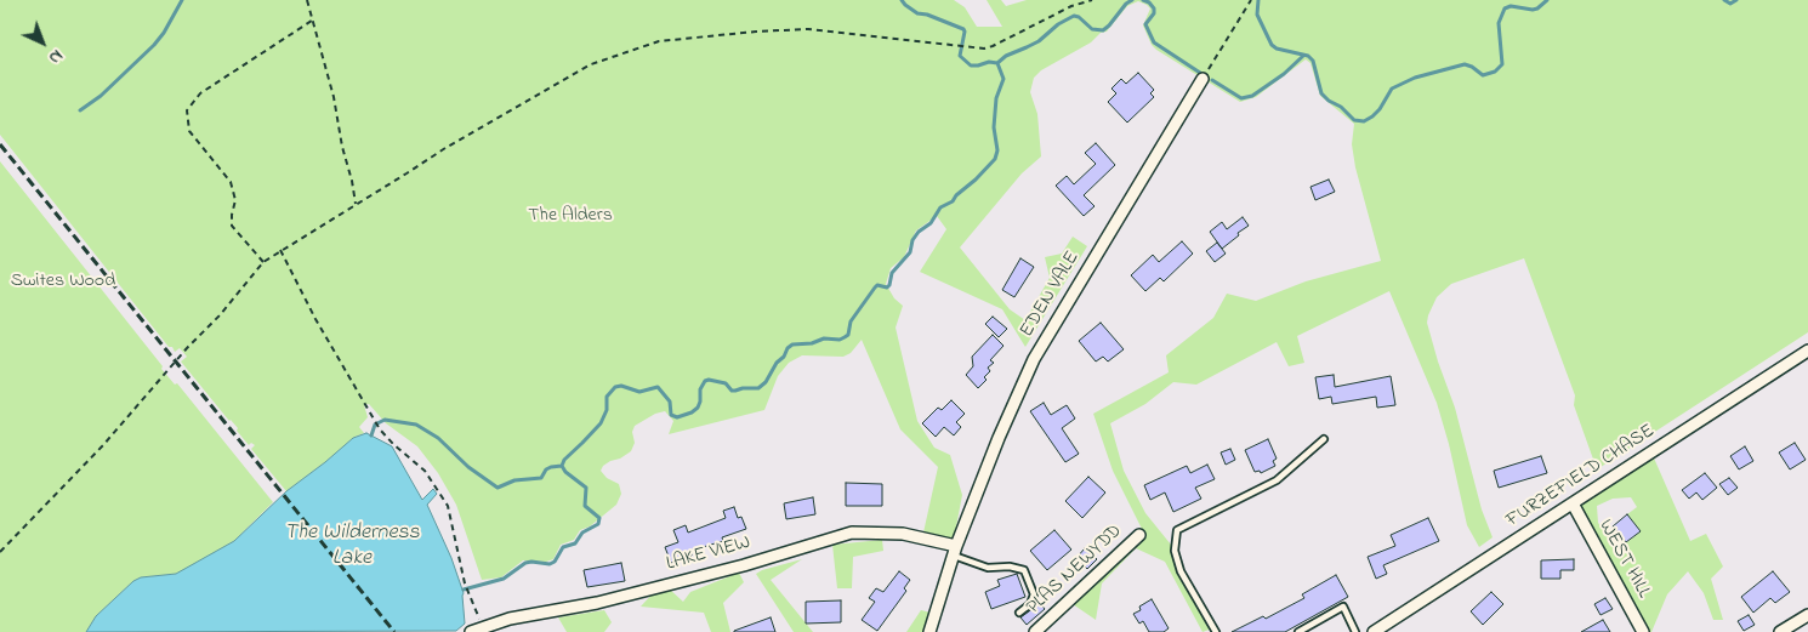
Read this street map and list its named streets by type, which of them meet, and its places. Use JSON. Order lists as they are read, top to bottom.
{
  "streets": {
    "street": [
      "EDEN VALE",
      "FURZEFIELD CHASE",
      "LAKE VIEW",
      "WEST HILL",
      "PLAS NEWYDD"
    ]
  },
  "crossings": [
    ["EDEN VALE", "LAKE VIEW"],
    ["FURZEFIELD CHASE", "WEST HILL"]
  ],
  "water": ["The Wilderness Lake"],
  "parks": ["The Alders", "Swites Wood"],
  "north": "bottom right"
}
